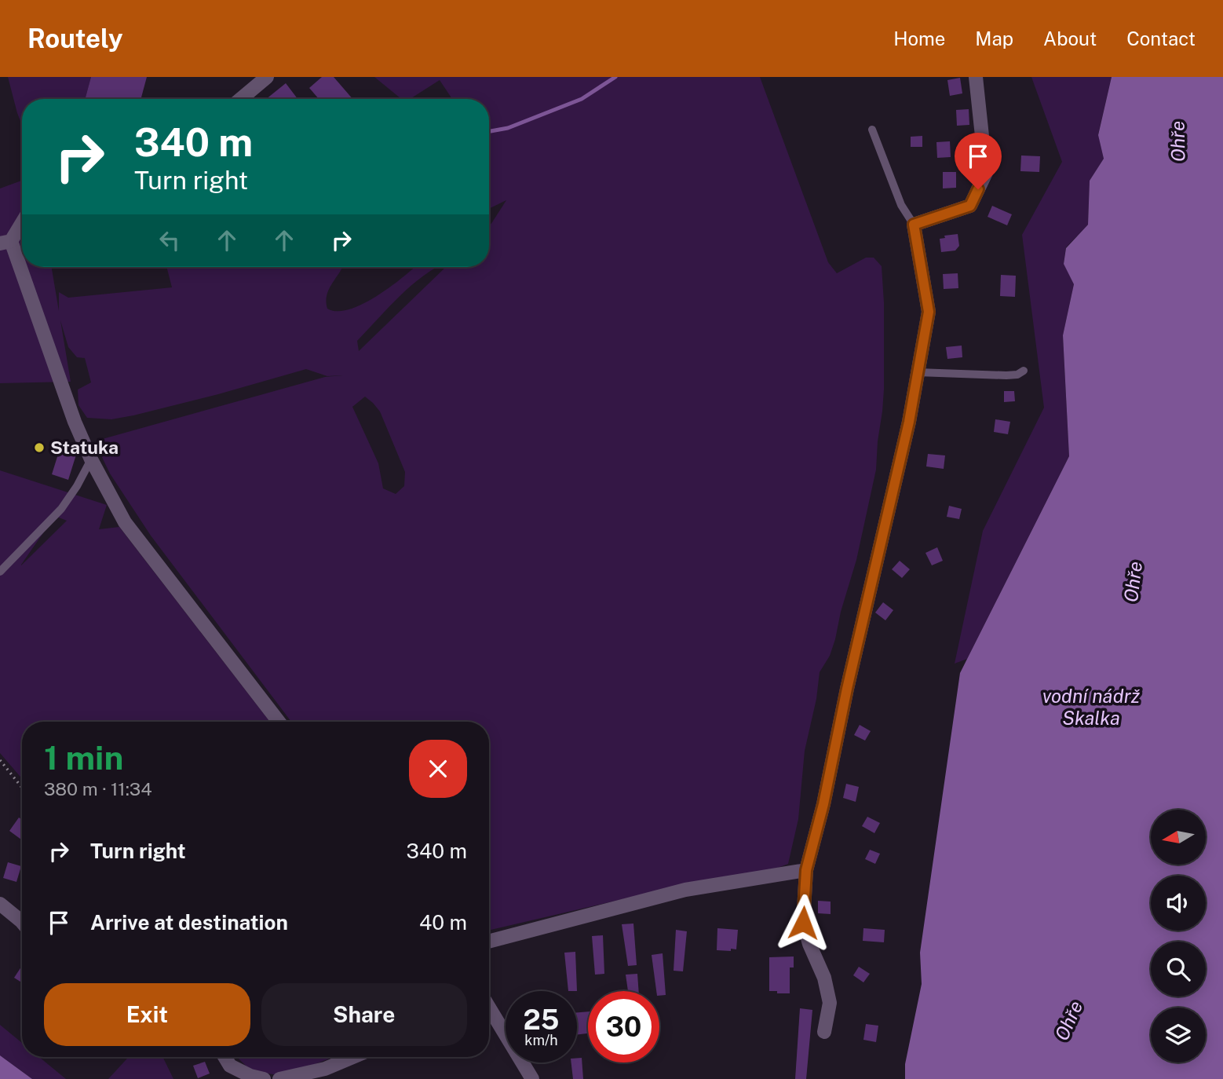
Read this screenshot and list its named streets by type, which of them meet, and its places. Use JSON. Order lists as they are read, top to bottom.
{
  "water": ["Ohře", "vodní nádrž Skalka"],
  "places": ["Statuka"],
  "north": "left",
  "page": {
    "header": "Routely",
    "nav": [
      "Home",
      "Map",
      "About",
      "Contact"
    ],
    "turn": ["340 m", "Turn right"],
    "heading": ["1 min", "380 m · 11:34"],
    "list": [
      {
        "name": "Turn right",
        "value": "340 m"
      },
      {
        "name": "Arrive at destination",
        "value": "40 m"
      }
    ],
    "buttons": ["Exit", "Share"],
    "speed": "25 km/h",
    "limit": "30"
  }
}
